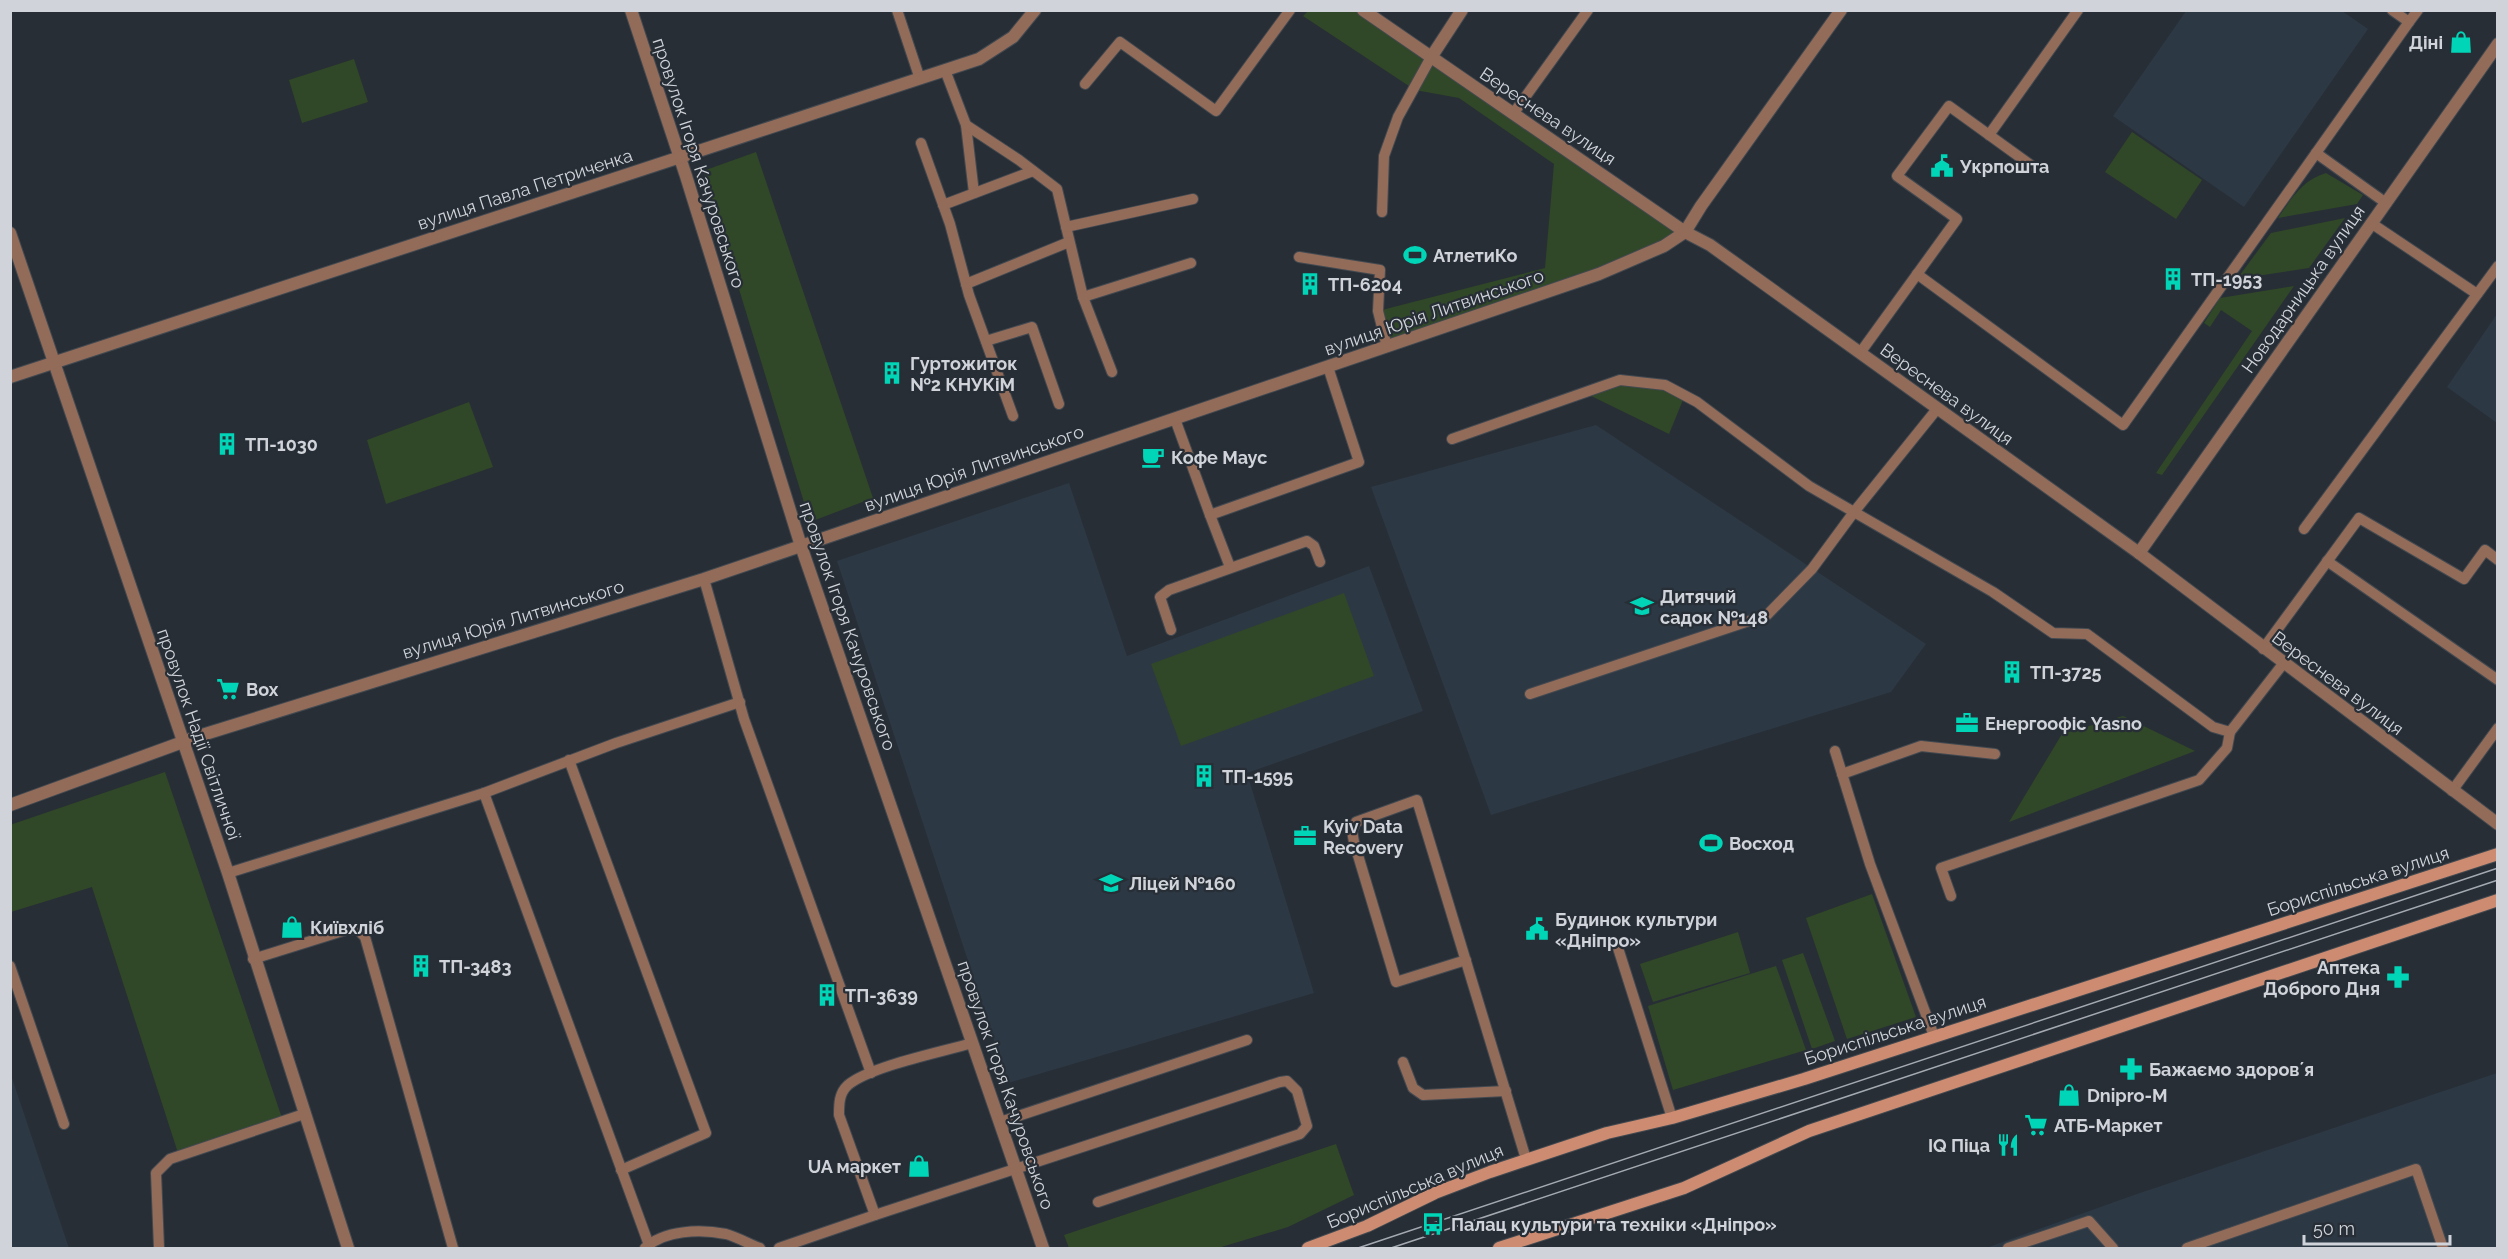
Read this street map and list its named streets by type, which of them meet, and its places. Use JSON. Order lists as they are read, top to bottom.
{
  "streets": {
    "main road": ["Бориспільська вулиця"],
    "street": [
      "Вереснева вулиця",
      "провулок Ігоря Качуровського",
      "вулиця Павла Петриченка",
      "Новодарницька вулиця",
      "вулиця Юрія Литвинського",
      "провулок Надії Світличної"
    ]
  },
  "crossings": [
    ["Вереснева вулиця", "Новодарницька вулиця"],
    ["Вереснева вулиця", "вулиця Юрія Литвинського"],
    ["провулок Ігоря Качуровського", "вулиця Павла Петриченка"],
    ["провулок Ігоря Качуровського", "вулиця Юрія Литвинського"],
    ["вулиця Павла Петриченка", "провулок Надії Світличної"],
    ["вулиця Юрія Литвинського", "провулок Надії Світличної"]
  ],
  "places": {
    "shop": [
      "Діні",
      "Київхліб",
      "Dnipro-M",
      "UA маркет"
    ],
    "public building": ["Укрпошта", "Будинок культури «Дніпро»"],
    "sports": ["АтлетиКо", "Восход"],
    "building": [
      "ТП-1953",
      "ТП-6204",
      "Гуртожиток №2 КНУКіМ",
      "ТП-1030",
      "ТП-3725",
      "ТП-1595",
      "ТП-3483",
      "ТП-3639"
    ],
    "cafe": ["Кофе Маус"],
    "school or university": ["Дитячий садок №148", "Ліцей №160"],
    "supermarket": ["Box", "АТБ-Маркет"],
    "office": ["Енергоофіс Yasno", "Kyiv Data Recovery"],
    "pharmacy": ["Аптека Доброго Дня", "Бажаємо здоровʼя"],
    "restaurant": ["IQ Піца"],
    "bus stop": ["Палац культури та техніки «Дніпро»"]
  },
  "scale_bar": "50 m"
}
